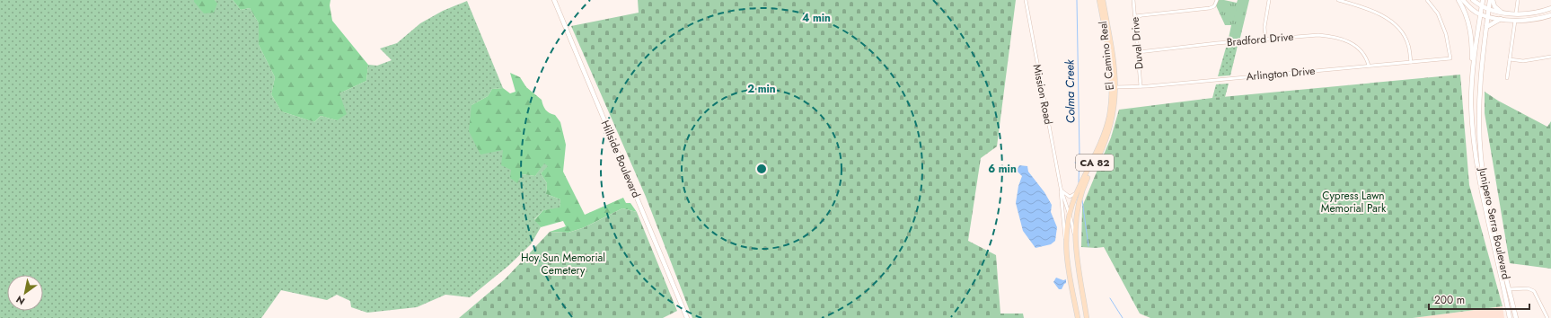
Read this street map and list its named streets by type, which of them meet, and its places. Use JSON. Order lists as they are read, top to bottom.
{
  "streets": {
    "main road": [
      "El Camino Real",
      "Hillside Boulevard",
      "CA 82",
      "Junipero Serra Boulevard"
    ],
    "street": [
      "Bradford Drive",
      "Duval Drive",
      "Arlington Drive",
      "Mission Road"
    ]
  },
  "crossings": [
    ["Bradford Drive", "Duval Drive"],
    ["Bradford Drive", "Arlington Drive"],
    ["Duval Drive", "Arlington Drive"],
    ["El Camino Real", "Arlington Drive"],
    ["El Camino Real", "Mission Road"]
  ],
  "water": ["Colma Creek"],
  "parks": ["Cypress Lawn Memorial Park", "Hoy Sun Memorial Cemetery"],
  "scale_bar": "200 m",
  "north": "bottom left",
  "rings": ["4 min", "2 min", "6 min"]
}
